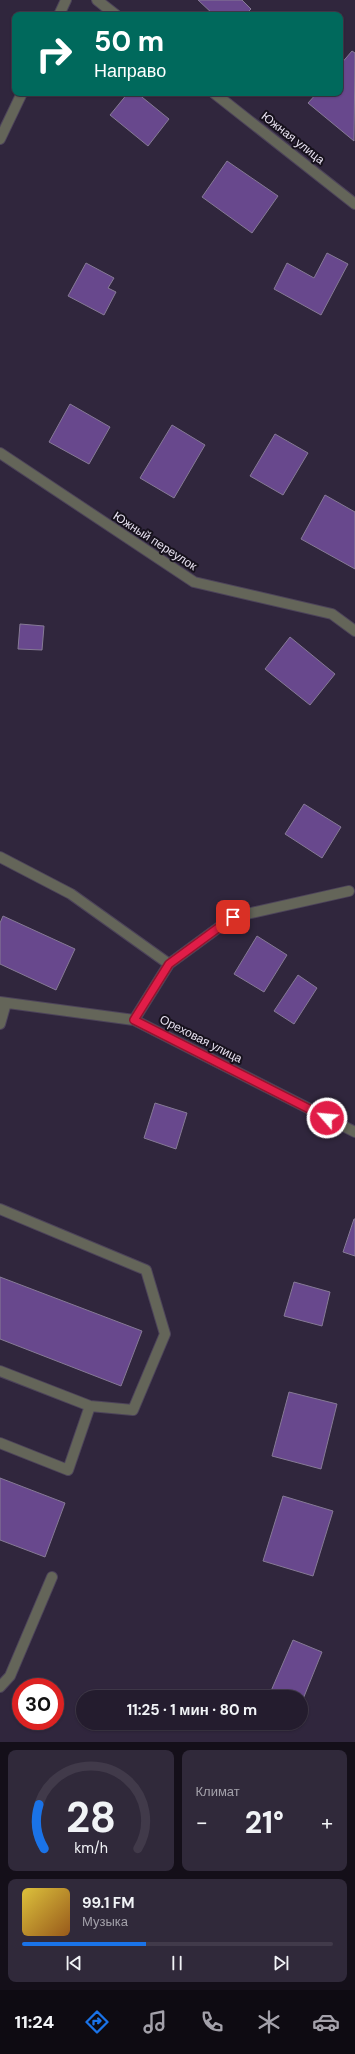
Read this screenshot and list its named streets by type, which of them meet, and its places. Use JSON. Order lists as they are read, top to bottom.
{
  "streets": {
    "street": ["Южная улица", "Южный переулок", "Ореховая улица"]
  },
  "page": {
    "turn": ["50 m", "Направо"],
    "limit": "30",
    "trip": "11:25 · 1 мин · 80 m",
    "tile": "Климат",
    "heat": ["−", "21°", "+"],
    "song": ["99.1 FM", "Музыка"],
    "tabs": "11:24",
    "gauge": ["28", "km/h"]
  }
}
